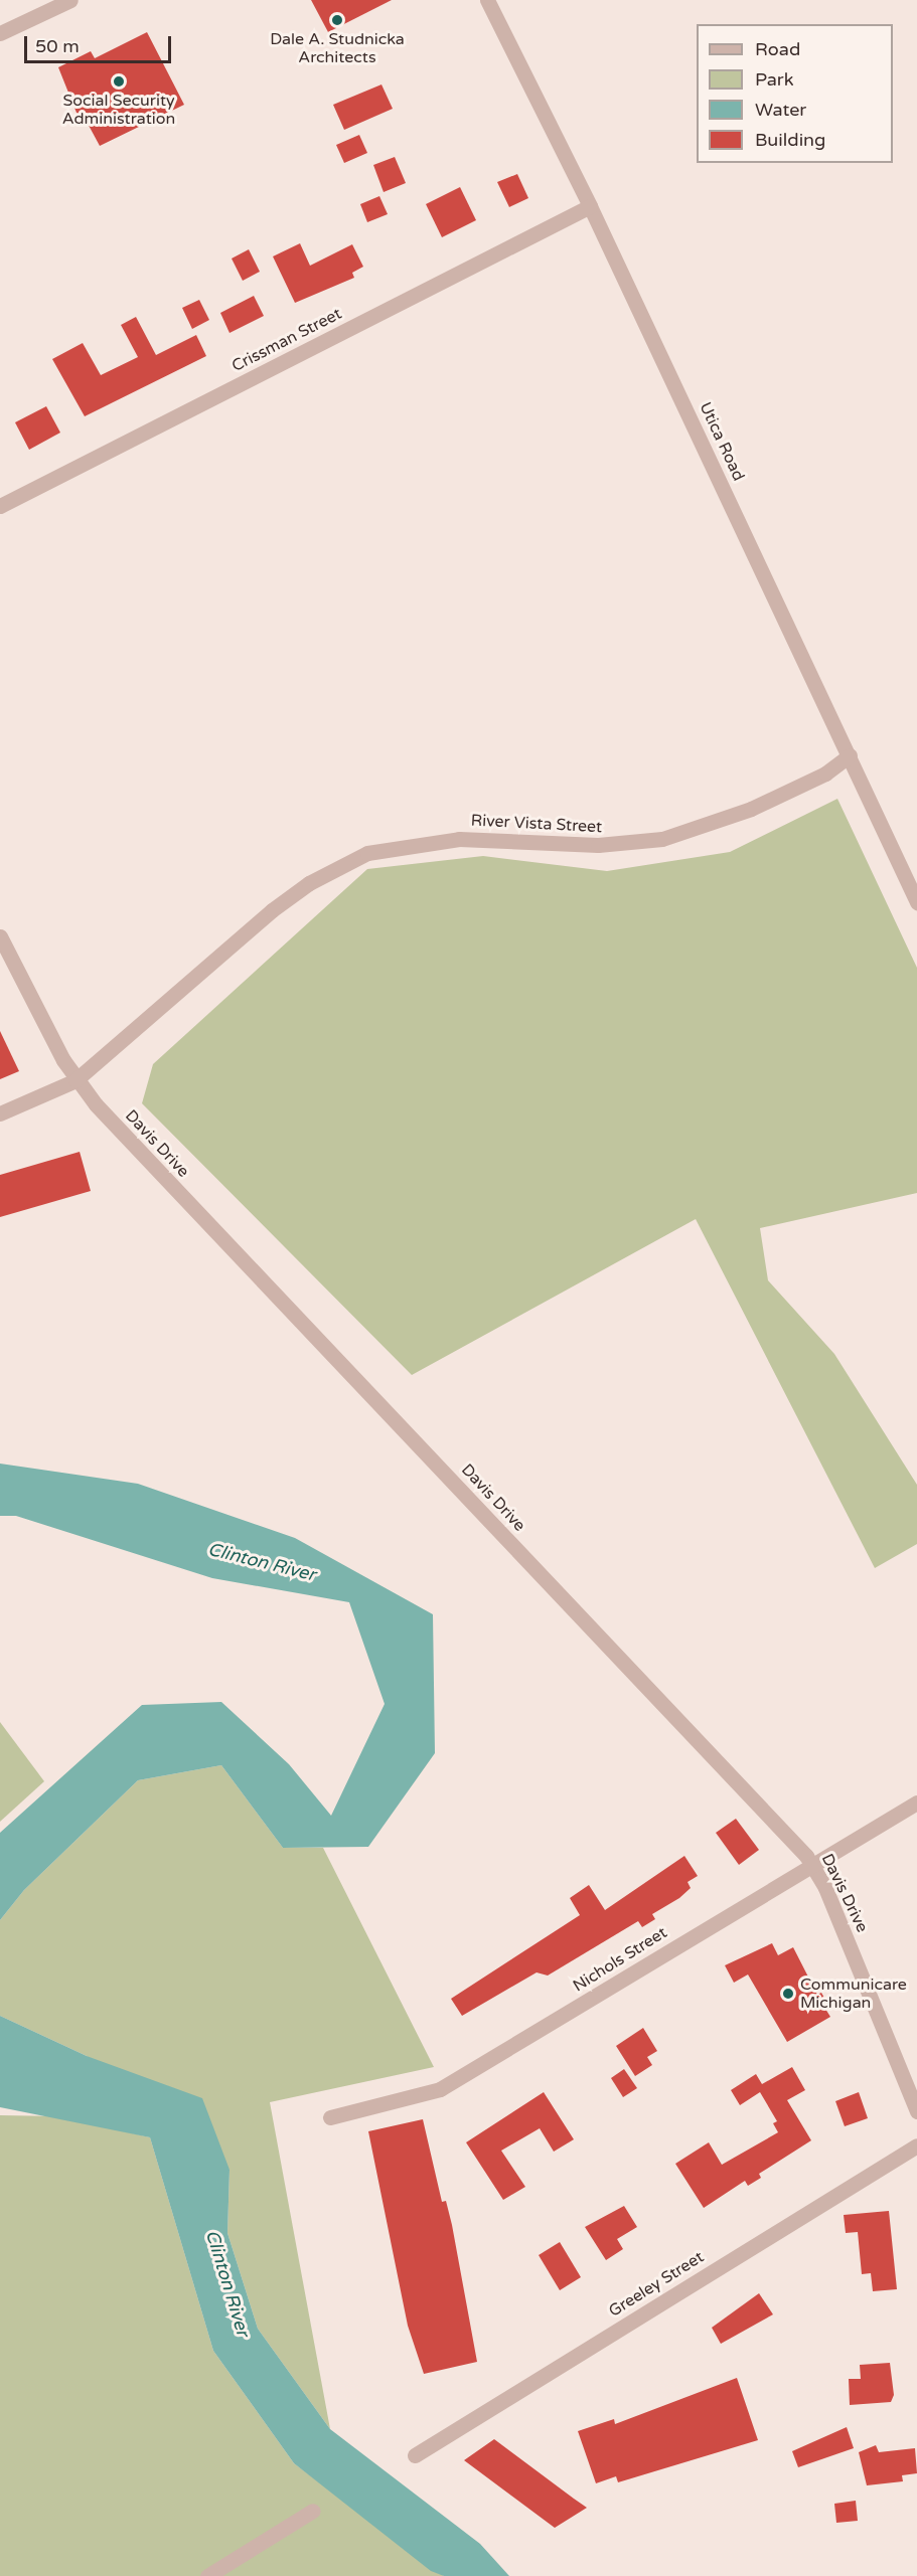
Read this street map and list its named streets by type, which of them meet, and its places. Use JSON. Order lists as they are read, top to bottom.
{
  "streets": {
    "street": [
      "Crissman Street",
      "Utica Road",
      "River Vista Street",
      "Davis Drive",
      "Nichols Street",
      "Greeley Street"
    ]
  },
  "crossings": [
    ["Crissman Street", "Utica Road"],
    ["Utica Road", "River Vista Street"],
    ["River Vista Street", "Davis Drive"],
    ["Davis Drive", "Nichols Street"]
  ],
  "water": ["Clinton River"],
  "places": ["Dale A. Studnicka Architects", "Social Security Administration", "Communicare Michigan"],
  "legend": [
    "Road",
    "Park",
    "Water",
    "Building"
  ],
  "scale_bar": "50 m"
}
